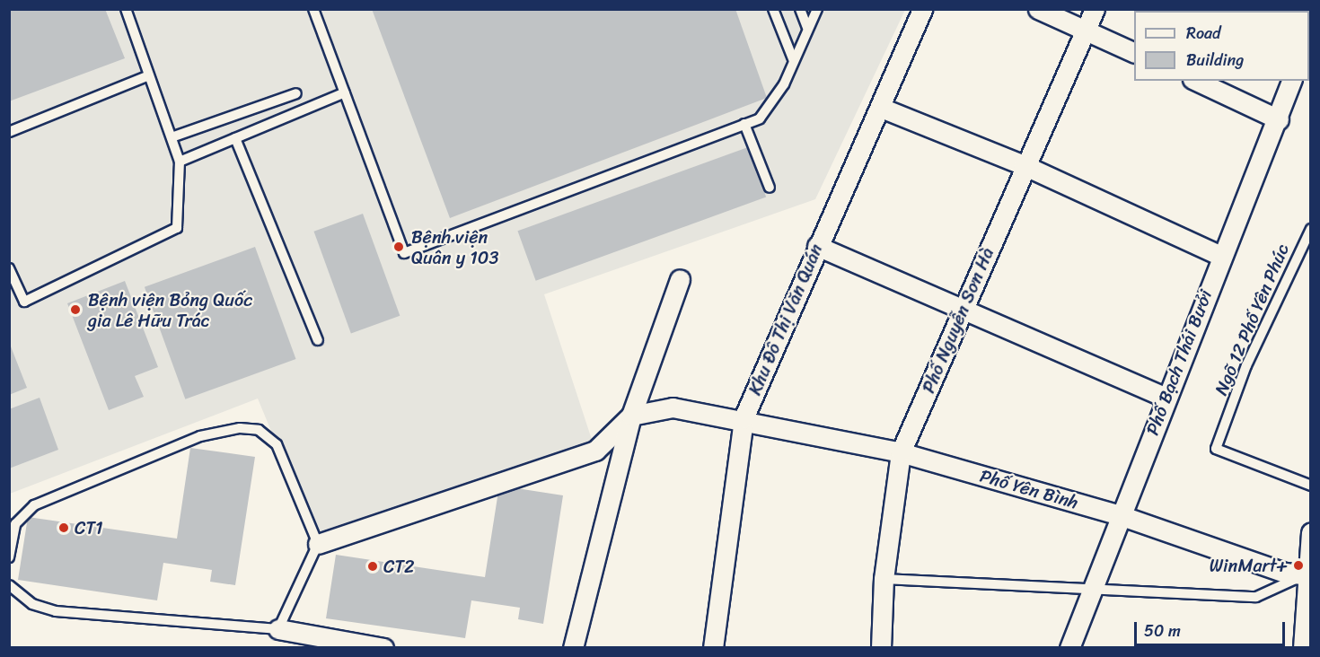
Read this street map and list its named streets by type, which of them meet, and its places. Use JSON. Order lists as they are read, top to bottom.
{
  "streets": {
    "street": [
      "Khu Đô Thị Văn Quán",
      "Phố Nguyễn Sơn Hà",
      "Phố Bạch Thái Bưởi",
      "Phố Yên Bình"
    ],
    "lane": ["Ngõ 12 Phố Yên Phúc"]
  },
  "crossings": [
    ["Khu Đô Thị Văn Quán", "Phố Yên Bình"],
    ["Phố Nguyễn Sơn Hà", "Phố Yên Bình"],
    ["Phố Bạch Thái Bưởi", "Phố Yên Bình"]
  ],
  "places": [
    "Bệnh viện Quân y 103",
    "Bệnh viện Bỏng Quốc gia Lê Hữu Trác",
    "CT1",
    "WinMart+",
    "CT2"
  ],
  "legend": ["Road", "Building"],
  "scale_bar": "50 m"
}
